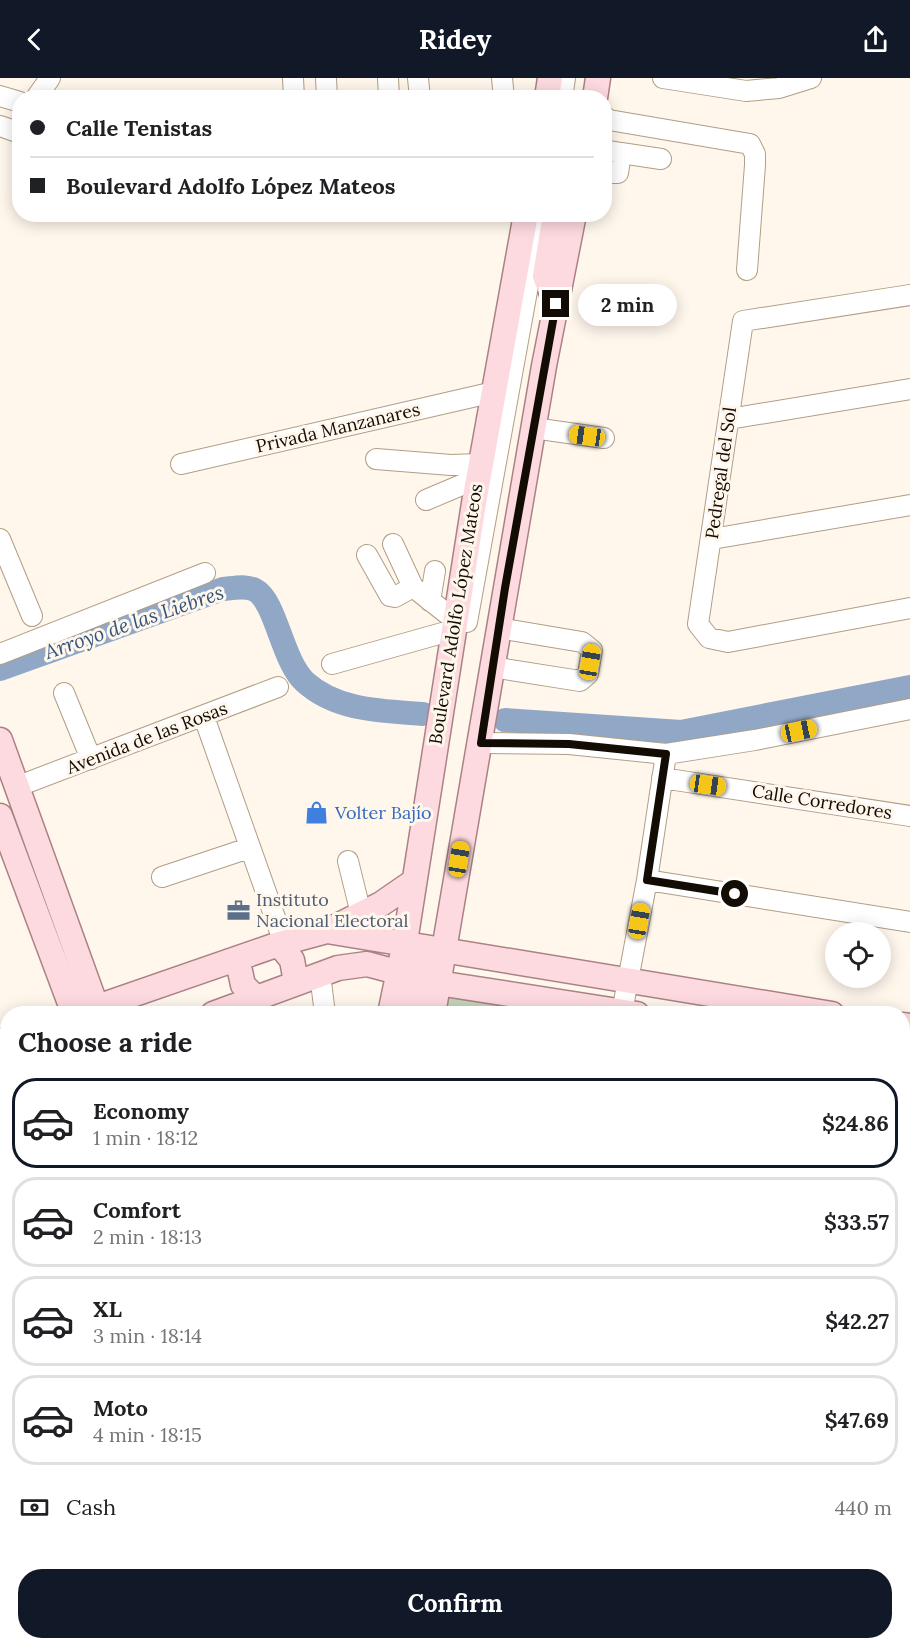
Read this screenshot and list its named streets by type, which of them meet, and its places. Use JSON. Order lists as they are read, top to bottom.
{
  "streets": {
    "main road": ["Boulevard Adolfo López Mateos"],
    "street": [
      "Privada Manzanares",
      "Pedregal del Sol",
      "Avenida de las Rosas",
      "Calle Corredores"
    ]
  },
  "crossings": [
    ["Privada Manzanares", "Boulevard Adolfo López Mateos"]
  ],
  "water": ["Arroyo de las Liebres"],
  "places": {
    "shop": ["Volter Bajío"],
    "office": ["Instituto Nacional Electoral"]
  },
  "page": {
    "header": "Ridey",
    "banner": ["Calle Tenistas", "Boulevard Adolfo López Mateos"],
    "bubble": "2 min",
    "heading": "Choose a ride",
    "list": [
      {
        "name": "Economy",
        "note": "1 min · 18:12",
        "value": "$24.86"
      },
      {
        "name": "Comfort",
        "note": "2 min · 18:13",
        "value": "$33.57"
      },
      {
        "name": "XL",
        "note": "3 min · 18:14",
        "value": "$42.27"
      },
      {
        "name": "Moto",
        "note": "4 min · 18:15",
        "value": "$47.69"
      }
    ],
    "pay": ["Cash", "440 m"],
    "buttons": "Confirm"
  }
}
